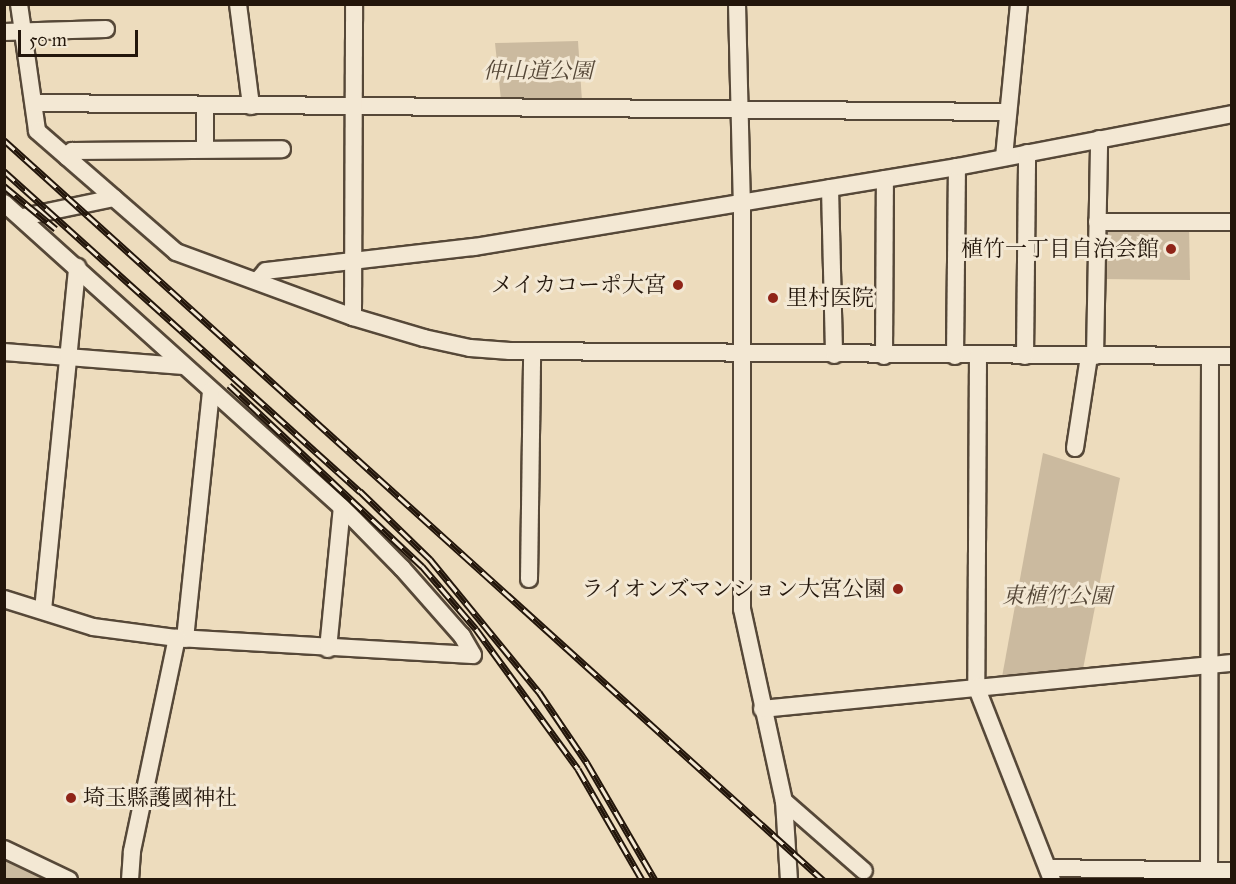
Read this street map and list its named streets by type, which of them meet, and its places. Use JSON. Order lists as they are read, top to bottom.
{
  "parks": ["仲山道公園", "東植竹公園"],
  "places": [
    "植竹一丁目自治会館",
    "メイカコーポ大宮",
    "里村医院",
    "ライオンズマンション大宮公園",
    "埼玉縣護國神社"
  ],
  "scale_bar": "50 m"
}
